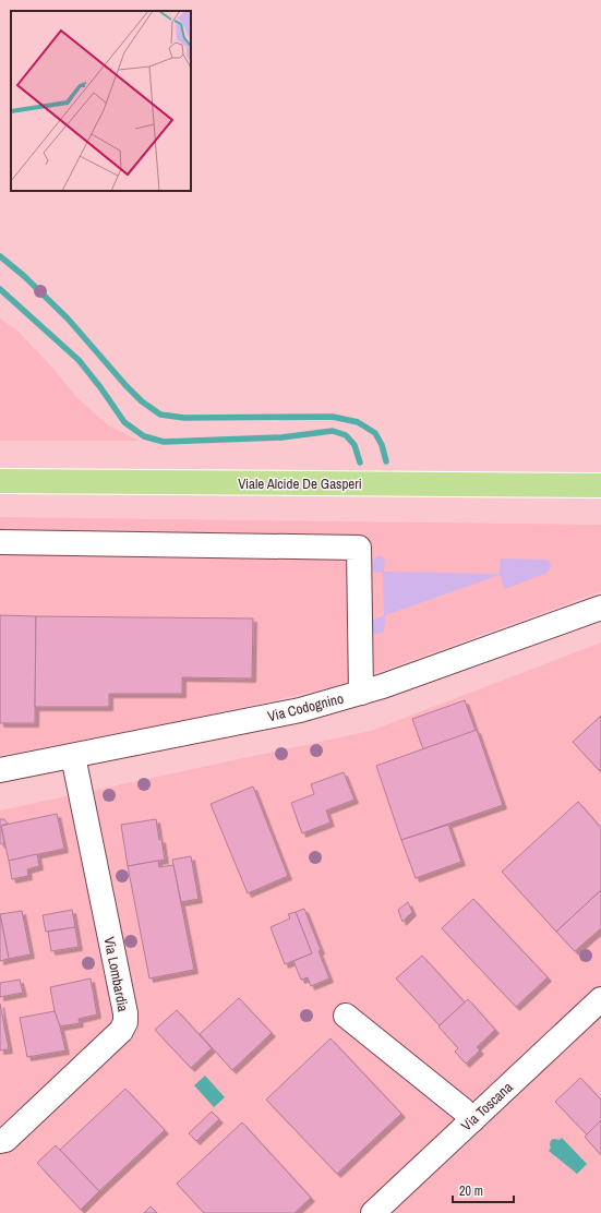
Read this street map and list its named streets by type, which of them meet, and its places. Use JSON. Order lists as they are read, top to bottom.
{
  "streets": {
    "main road": ["Viale Alcide De Gasperi"],
    "street": ["Via Codognino", "Via Lombardia", "Via Toscana"]
  },
  "crossings": [
    ["Via Codognino", "Via Lombardia"]
  ],
  "scale_bar": "20 m"
}
